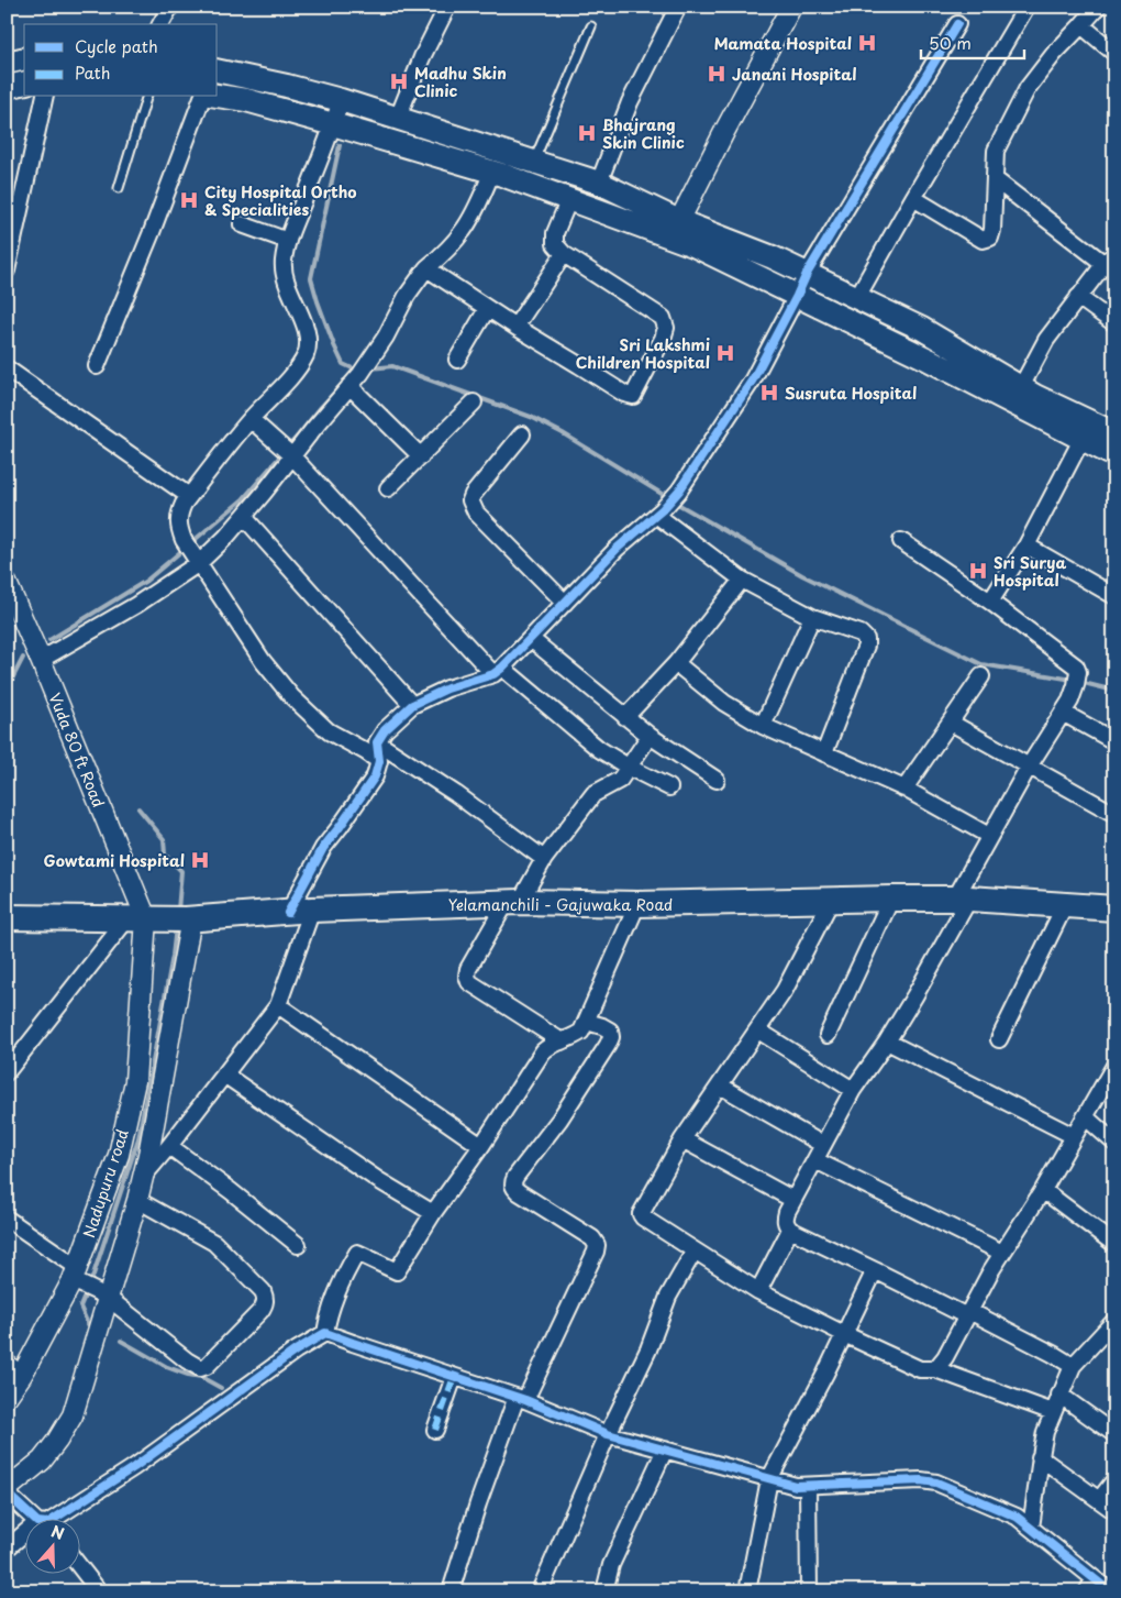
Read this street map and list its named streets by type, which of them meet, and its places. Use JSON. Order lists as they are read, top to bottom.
{
  "streets": {
    "main road": ["Yelamanchili - Gajuwaka Road"],
    "street": ["Vuda 80 ft Road", "Nadupuru road"]
  },
  "crossings": [
    ["Vuda 80 ft Road", "Yelamanchili - Gajuwaka Road"],
    ["Vuda 80 ft Road", "Nadupuru road"],
    ["Yelamanchili - Gajuwaka Road", "Nadupuru road"]
  ],
  "places": {
    "hospital": [
      "Mamata Hospital",
      "Janani Hospital",
      "Madhu Skin Clinic",
      "Bhajrang Skin Clinic",
      "City Hospital Ortho & Specialities",
      "Sri Lakshmi Children Hospital",
      "Susruta Hospital",
      "Sri Surya Hospital",
      "Gowtami Hospital"
    ]
  },
  "legend": ["Cycle path", "Path"],
  "scale_bar": "50 m",
  "north": "top"
}
